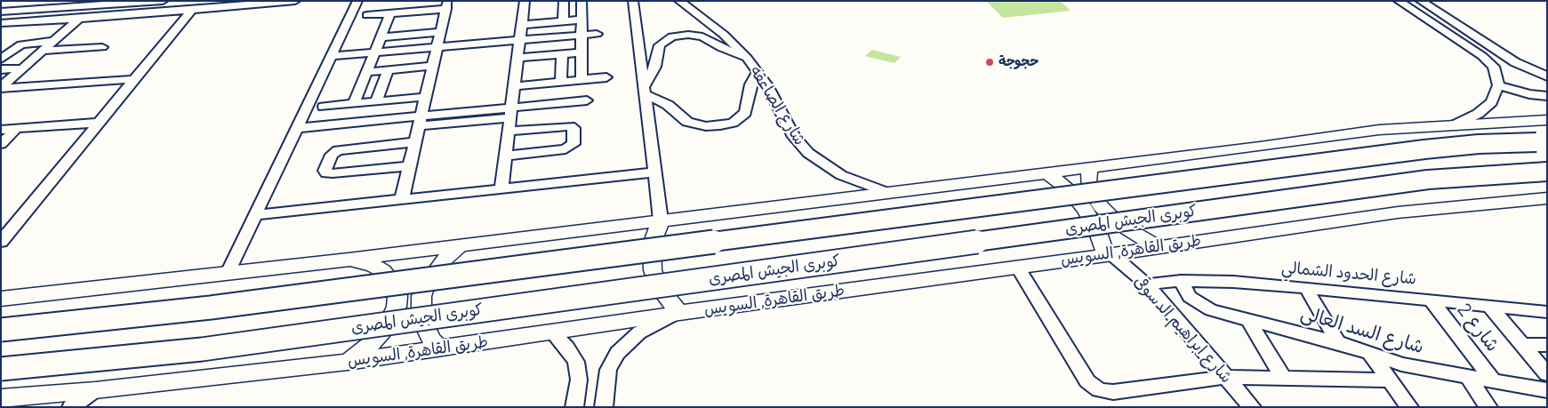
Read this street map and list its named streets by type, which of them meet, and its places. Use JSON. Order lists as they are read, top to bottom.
{
  "streets": {
    "highway": ["كوبرى الجيش المصرى"],
    "main road": ["طريق القاهرة, السويس"],
    "street": [
      "شارع الصاعقه",
      "شارع الحدود الشمالي",
      "شارع 2",
      "شارع ابراهيم الدسوقى",
      "شارع السد العالى"
    ]
  },
  "crossings": [
    ["طريق القاهرة, السويس", "شارع ابراهيم الدسوقى"],
    ["شارع الحدود الشمالي", "شارع 2"],
    ["شارع الحدود الشمالي", "شارع ابراهيم الدسوقى"],
    ["شارع الحدود الشمالي", "شارع السد العالى"],
    ["شارع 2", "شارع السد العالى"]
  ],
  "places": ["حجوجة"]
}
